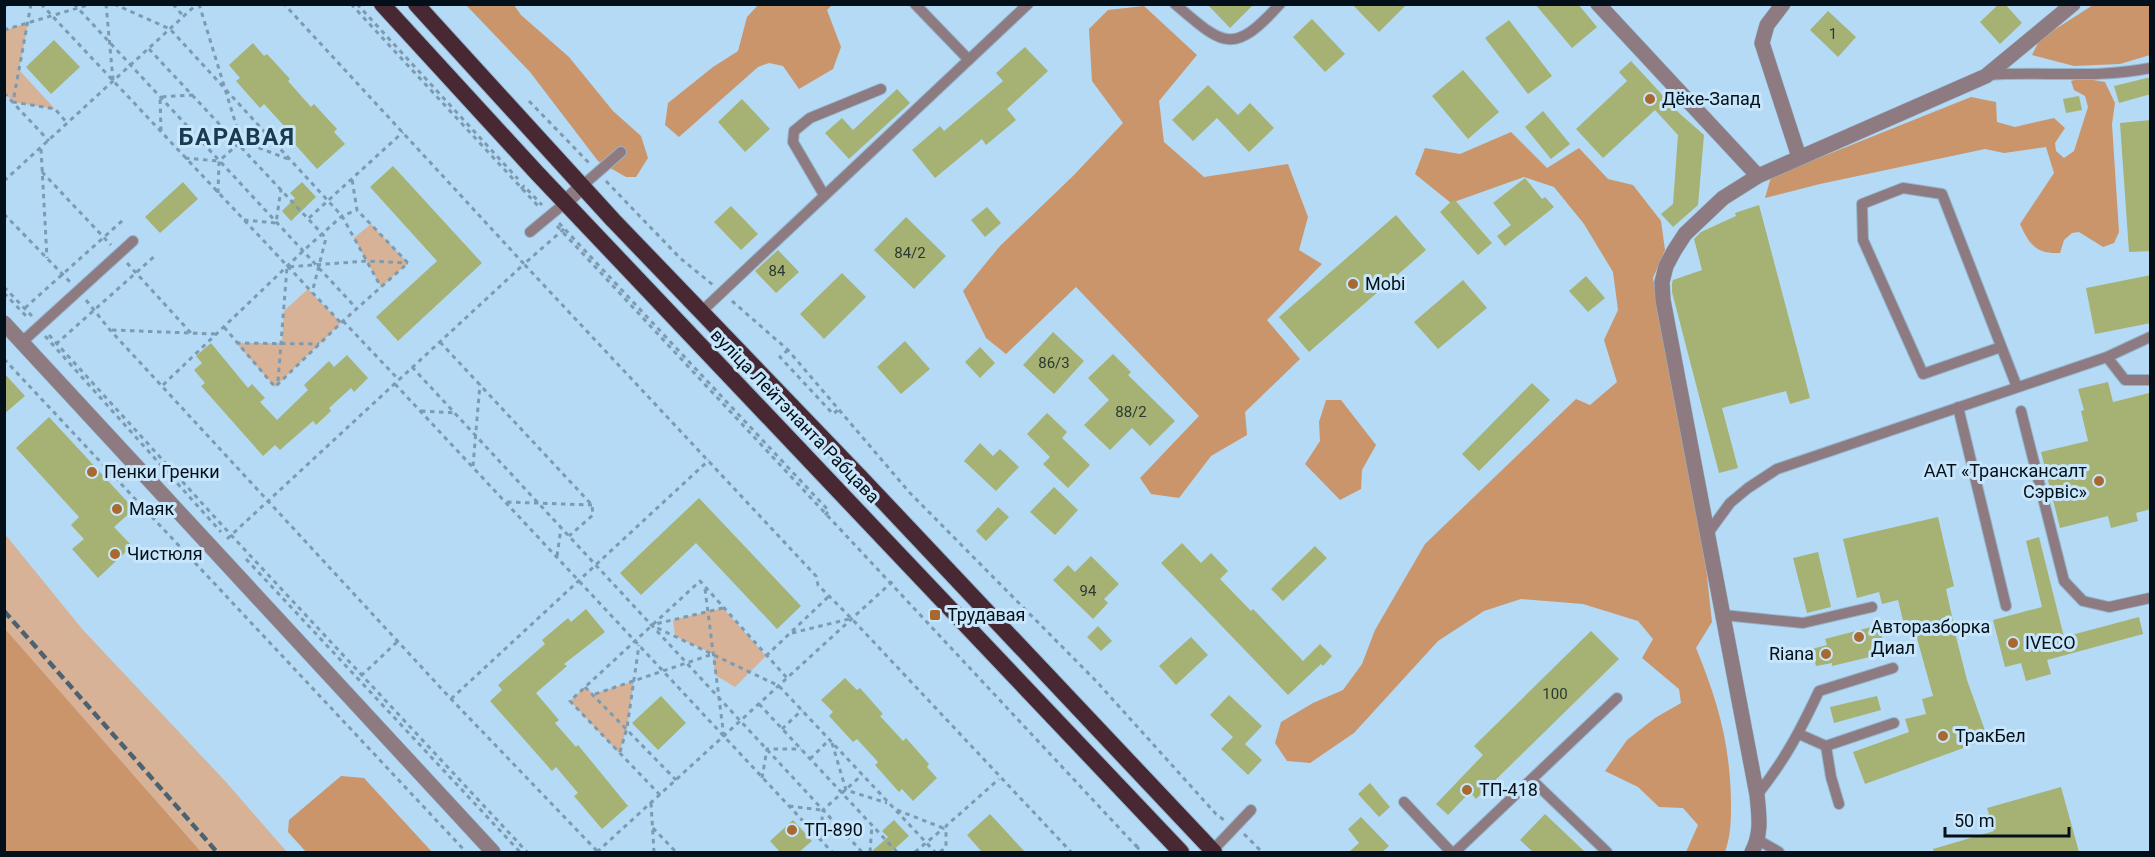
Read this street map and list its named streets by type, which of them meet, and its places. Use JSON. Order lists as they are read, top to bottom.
{
  "streets": {
    "highway": ["вуліца Лейтэнанта Рабцава"]
  },
  "districts": ["БАРАВАЯ"],
  "places": {
    "other": [
      "Дёке-Запад",
      "Mobi",
      "Пенки Гренки",
      "ААТ «Транскансалт Сэрвіс»",
      "Маяк",
      "Чистюля",
      "Авторазборка Диал",
      "IVECO",
      "Riana",
      "ТракБел",
      "ТП-418",
      "ТП-890"
    ],
    "transit": ["Трудавая"]
  },
  "house_numbers": [
    "1",
    "84/2",
    "84",
    "86/3",
    "88/2",
    "94",
    "100"
  ],
  "scale_bar": "50 m"
}
